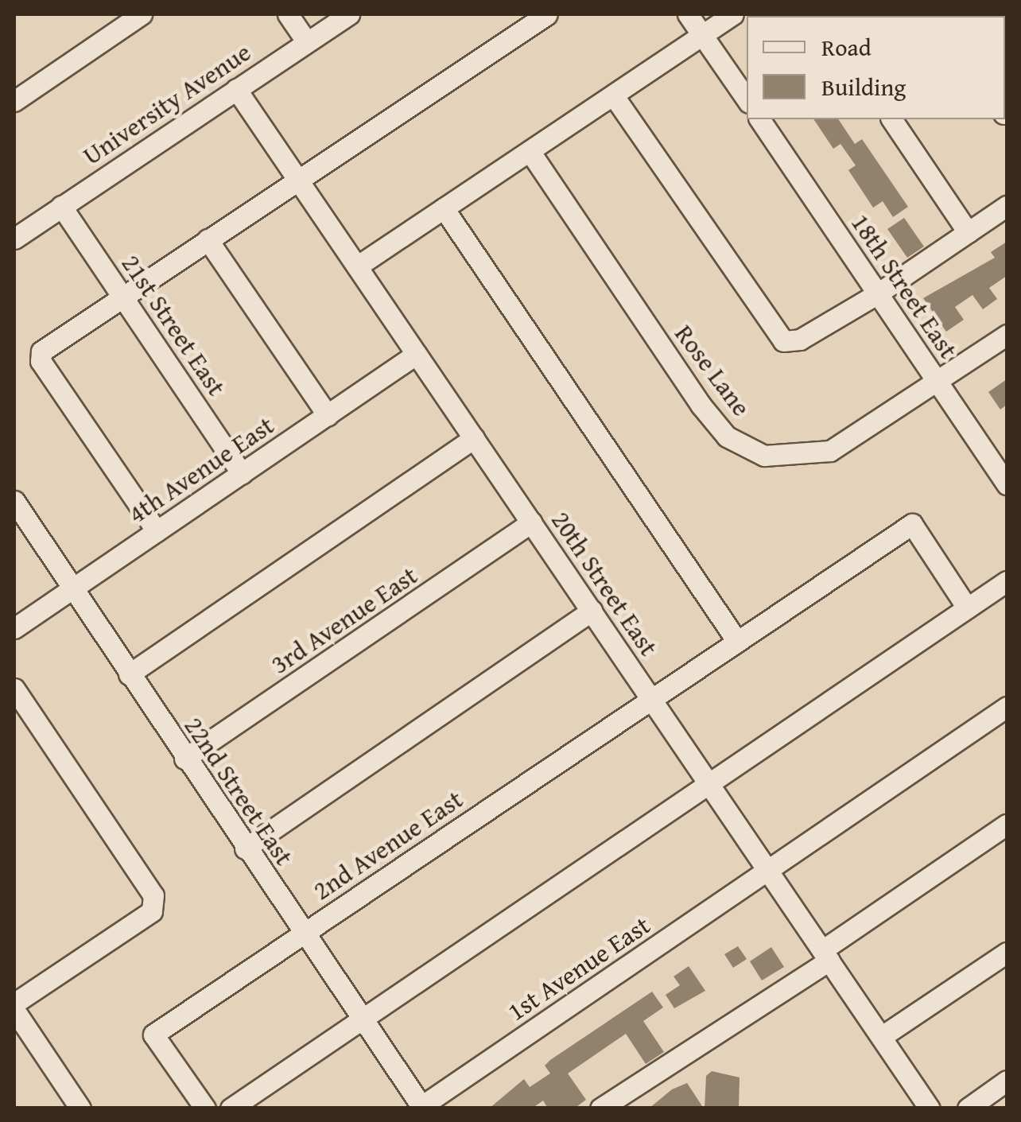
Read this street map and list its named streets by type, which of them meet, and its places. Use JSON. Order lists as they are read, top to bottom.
{
  "streets": {
    "street": [
      "University Avenue",
      "18th Street East",
      "21st Street East",
      "Rose Lane",
      "4th Avenue East",
      "20th Street East",
      "3rd Avenue East",
      "22nd Street East",
      "2nd Avenue East",
      "1st Avenue East"
    ]
  },
  "crossings": [
    ["University Avenue", "21st Street East"],
    ["University Avenue", "20th Street East"],
    ["18th Street East", "Rose Lane"],
    ["21st Street East", "4th Avenue East"],
    ["4th Avenue East", "20th Street East"],
    ["4th Avenue East", "22nd Street East"],
    ["20th Street East", "3rd Avenue East"],
    ["20th Street East", "2nd Avenue East"],
    ["20th Street East", "1st Avenue East"],
    ["3rd Avenue East", "22nd Street East"],
    ["22nd Street East", "2nd Avenue East"],
    ["22nd Street East", "1st Avenue East"]
  ],
  "legend": ["Road", "Building"]
}
